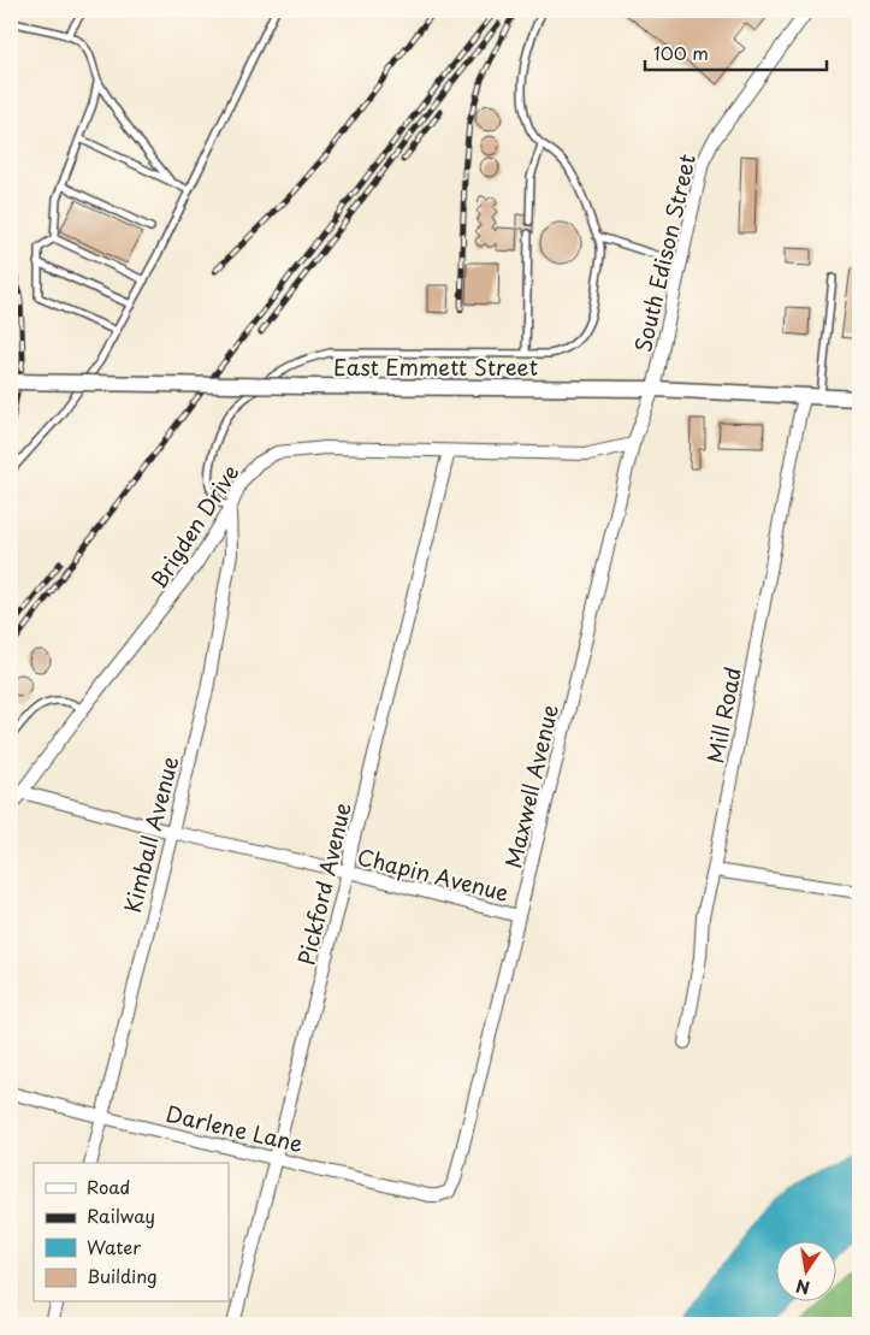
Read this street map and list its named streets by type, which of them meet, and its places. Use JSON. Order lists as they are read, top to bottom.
{
  "streets": {
    "street": [
      "South Edison Street",
      "East Emmett Street",
      "Brigden Drive",
      "Mill Road",
      "Maxwell Avenue",
      "Kimball Avenue",
      "Chapin Avenue",
      "Pickford Avenue",
      "Darlene Lane"
    ]
  },
  "crossings": [
    ["South Edison Street", "East Emmett Street"],
    ["South Edison Street", "Maxwell Avenue"],
    ["East Emmett Street", "Mill Road"],
    ["East Emmett Street", "Maxwell Avenue"],
    ["Brigden Drive", "Maxwell Avenue"],
    ["Brigden Drive", "Kimball Avenue"],
    ["Brigden Drive", "Chapin Avenue"],
    ["Brigden Drive", "Pickford Avenue"],
    ["Maxwell Avenue", "Chapin Avenue"],
    ["Maxwell Avenue", "Darlene Lane"],
    ["Kimball Avenue", "Chapin Avenue"],
    ["Kimball Avenue", "Darlene Lane"],
    ["Chapin Avenue", "Pickford Avenue"],
    ["Pickford Avenue", "Darlene Lane"]
  ],
  "legend": [
    "Road",
    "Railway",
    "Water",
    "Building"
  ],
  "scale_bar": "100 m",
  "north": "bottom"
}
